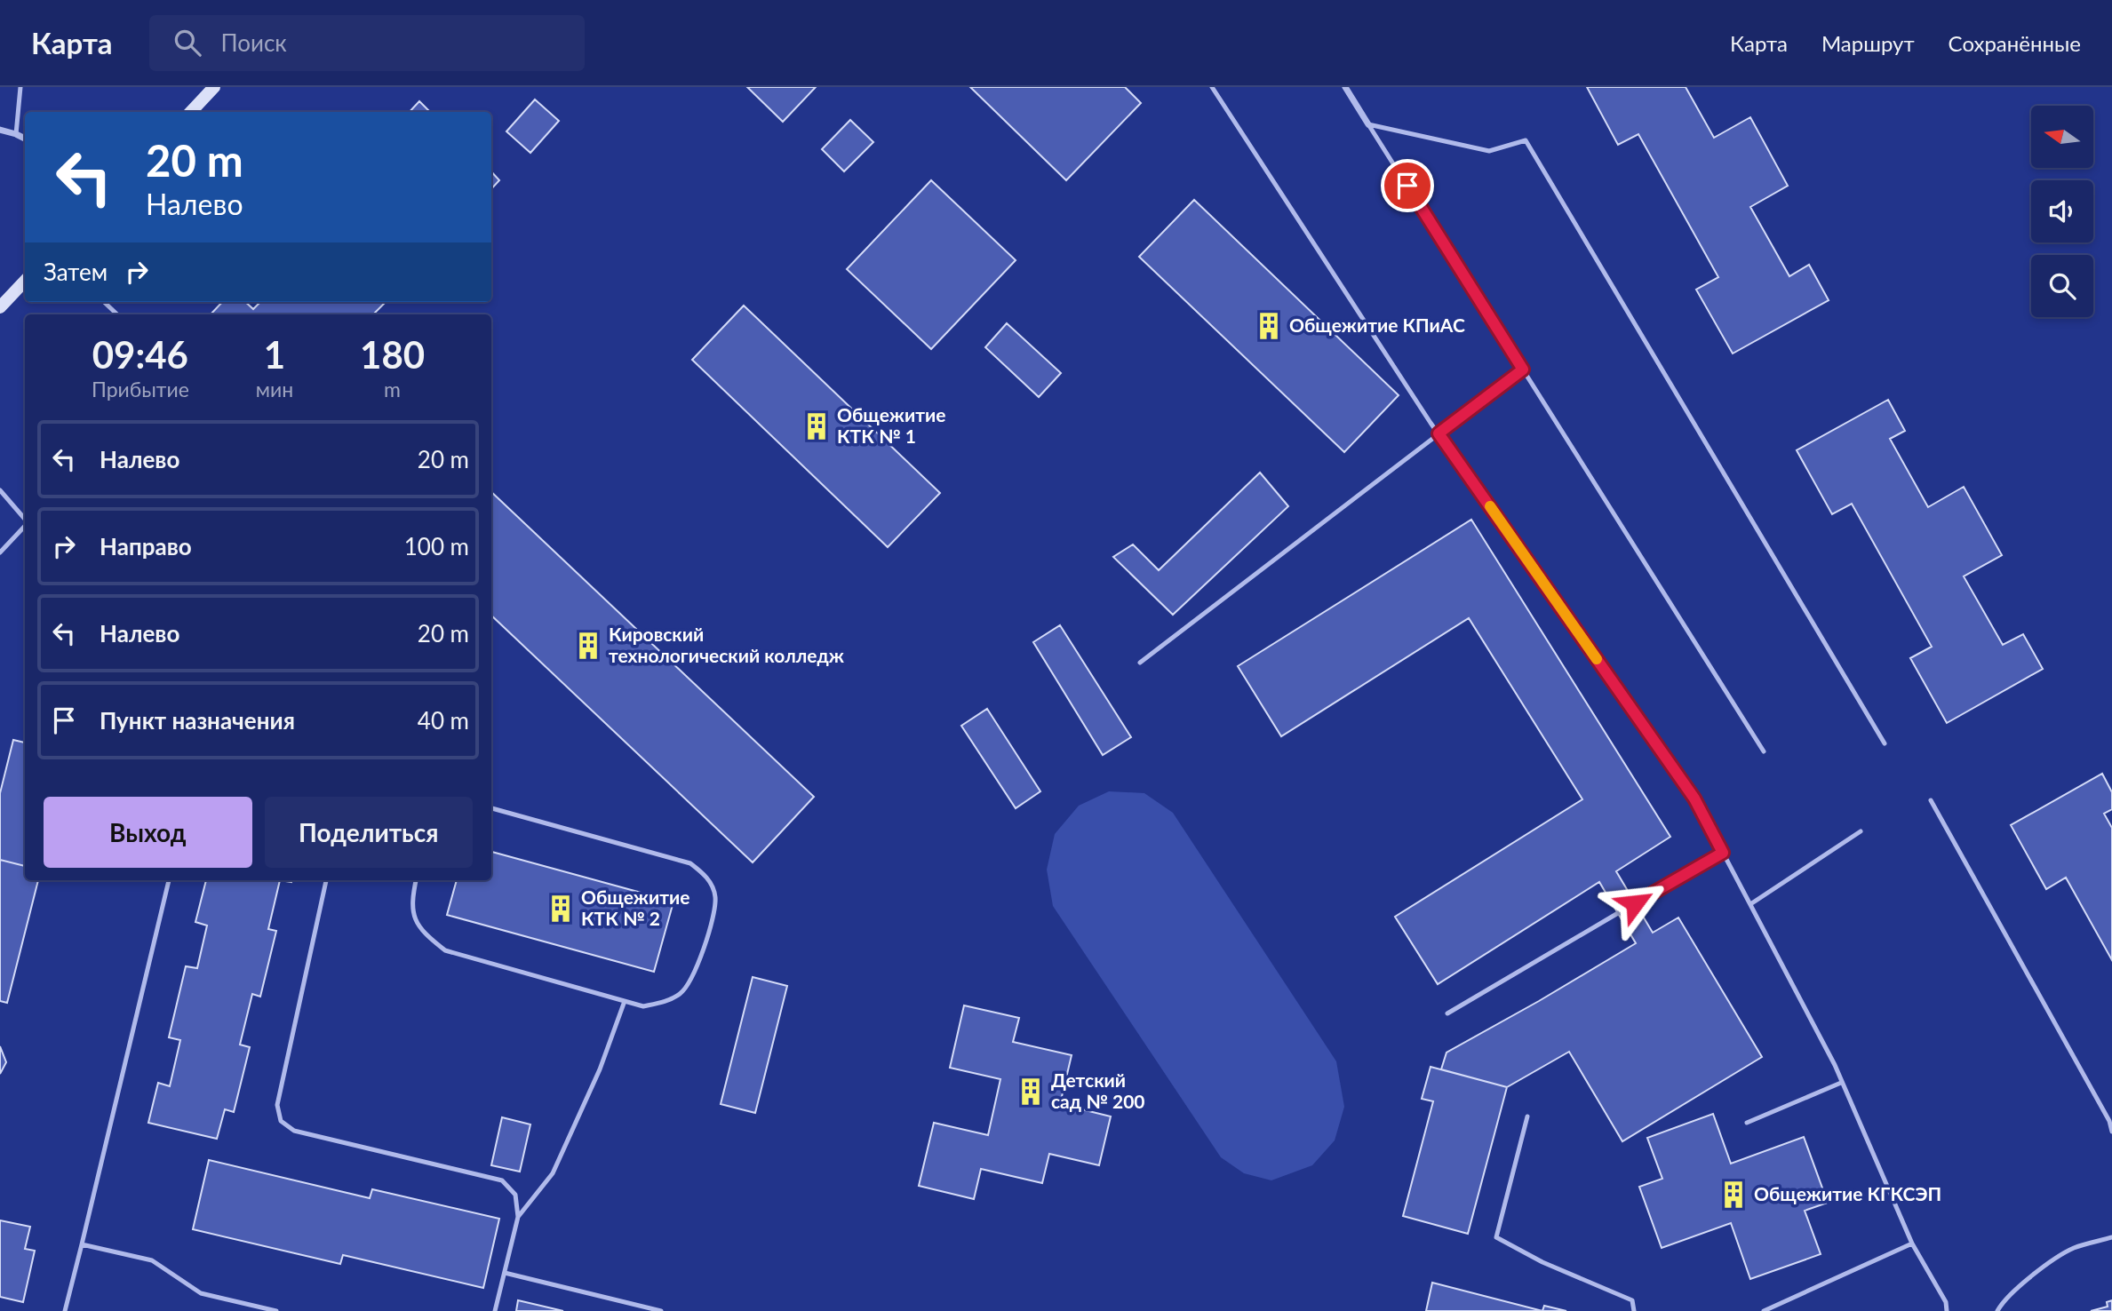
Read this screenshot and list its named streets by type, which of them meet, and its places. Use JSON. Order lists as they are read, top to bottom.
{
  "places": {
    "building": [
      "Общежитие КПиАС",
      "Общежитие КТК № 1",
      "Кировский технологический колледж",
      "Общежитие КТК № 2",
      "Детский сад № 200",
      "Общежитие КГКСЭП"
    ]
  },
  "north": "left",
  "page": {
    "header": "Карта",
    "search": "Поиск",
    "nav": ["Карта", "Маршрут", "Сохранённые"],
    "turn": ["20 m", "Налево"],
    "then": "Затем",
    "eta": [
      "09:46",
      "Прибытие",
      "1",
      "мин",
      "180",
      "m"
    ],
    "list": [
      {
        "name": "Налево",
        "value": "20 m"
      },
      {
        "name": "Направо",
        "value": "100 m"
      },
      {
        "name": "Налево",
        "value": "20 m"
      },
      {
        "name": "Пункт назначения",
        "value": "40 m"
      }
    ],
    "buttons": ["Выход", "Поделиться"]
  }
}
